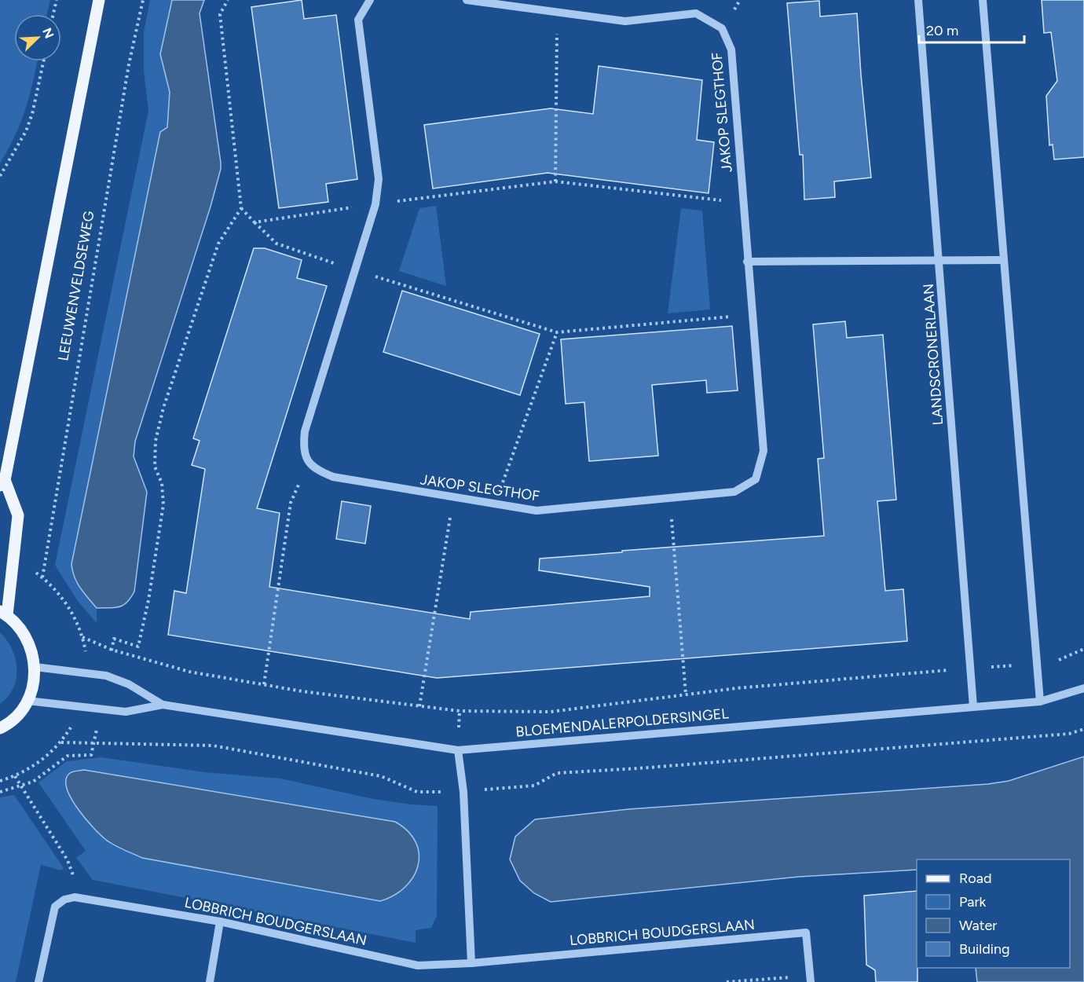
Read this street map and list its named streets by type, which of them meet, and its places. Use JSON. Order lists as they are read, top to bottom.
{
  "streets": {
    "street": [
      "JAKOP SLEGTHOF",
      "LANDSCRONERLAAN",
      "BLOEMENDALERPOLDERSINGEL",
      "LOBBRICH BOUDGERSLAAN"
    ],
    "path": ["LEEUWENVELDSEWEG"]
  },
  "crossings": [
    ["LANDSCRONERLAAN", "BLOEMENDALERPOLDERSINGEL"]
  ],
  "legend": [
    "Road",
    "Park",
    "Water",
    "Building"
  ],
  "scale_bar": "20 m",
  "north": "top right"
}
